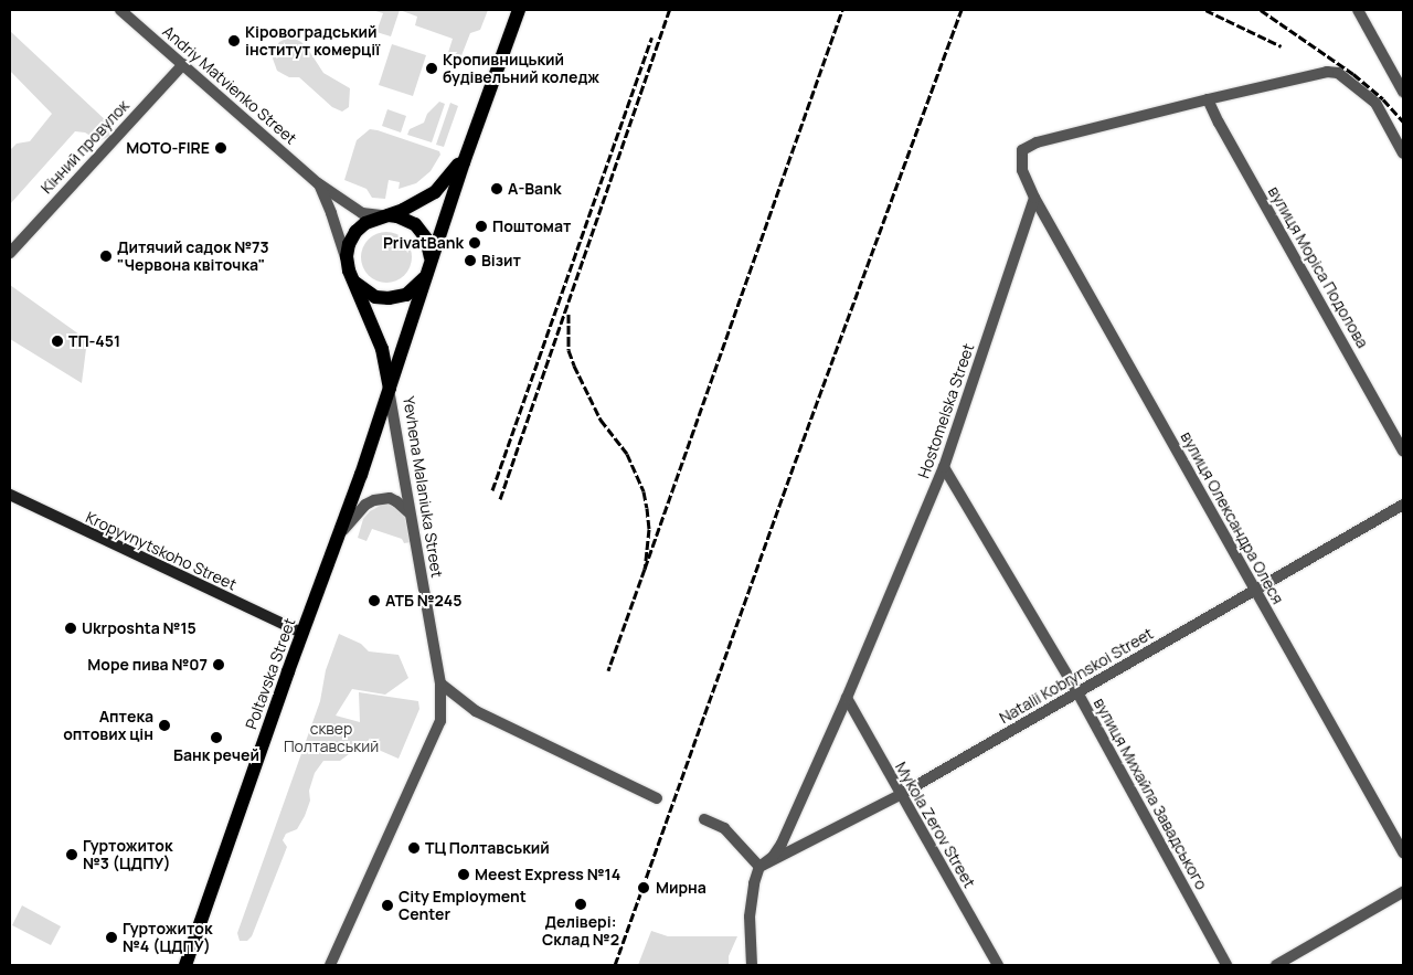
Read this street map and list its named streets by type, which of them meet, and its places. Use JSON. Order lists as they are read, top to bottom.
{
  "streets": {
    "main road": ["Yevhena Malaniuka Street", "Kropyvnytskoho Street", "Poltavska Street"],
    "street": [
      "Andriy Matvienko Street",
      "Кінний провулок",
      "вулиця Моріса Подолова",
      "Hostomelska Street",
      "вулиця Олександра Олеся",
      "Natalii Kobrynskoi Street",
      "вулиця Михайла Завадського",
      "Mykola Zerov Street"
    ]
  },
  "crossings": [
    ["Andriy Matvienko Street", "Кінний провулок"],
    ["Andriy Matvienko Street", "Yevhena Malaniuka Street"],
    ["Hostomelska Street", "вулиця Олександра Олеся"],
    ["Hostomelska Street", "Natalii Kobrynskoi Street"],
    ["Hostomelska Street", "вулиця Михайла Завадського"],
    ["Hostomelska Street", "Mykola Zerov Street"],
    ["Yevhena Malaniuka Street", "Poltavska Street"],
    ["вулиця Олександра Олеся", "Natalii Kobrynskoi Street"],
    ["Kropyvnytskoho Street", "Poltavska Street"],
    ["Natalii Kobrynskoi Street", "вулиця Михайла Завадського"],
    ["Natalii Kobrynskoi Street", "Mykola Zerov Street"]
  ],
  "parks": ["сквер Полтавський"],
  "places": [
    "Кіровоградський інститут комерції",
    "Кропивницький будівельний коледж",
    "МОТО-FIRE",
    "A-Bank",
    "Поштомат",
    "PrivatBank",
    "Дитячий садок №73 \"Червона квіточка\"",
    "Візит",
    "ТП-451",
    "АТБ №245",
    "Ukrposhta №15",
    "Море пива №07",
    "Аптека оптових цін",
    "Банк речей",
    "ТЦ Полтавський",
    "Гуртожиток №3 (ЦДПУ)",
    "Meest Express №14",
    "Мирна",
    "Делівері: Склад №2",
    "City Employment Center",
    "Гуртожиток №4 (ЦДПУ)"
  ]
}
